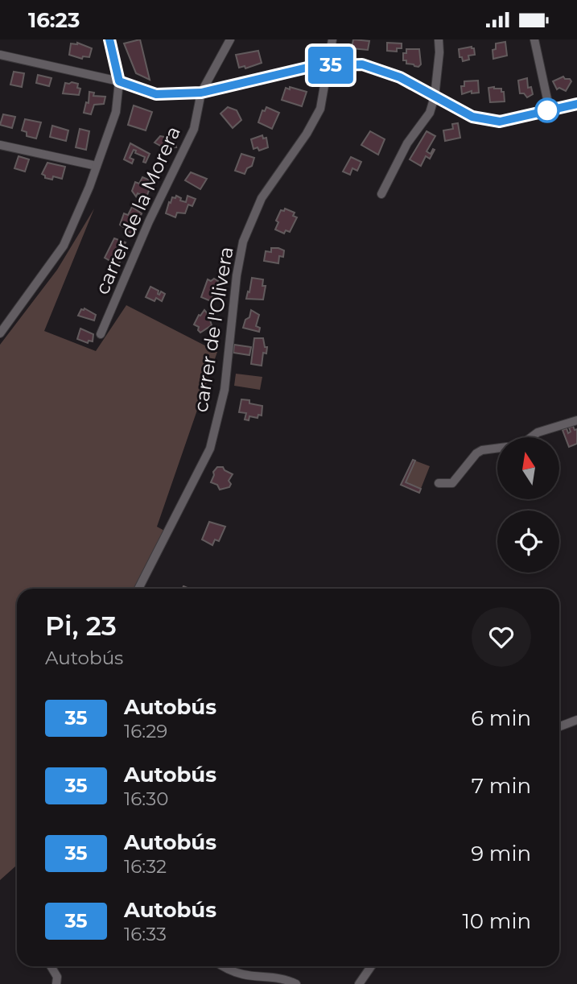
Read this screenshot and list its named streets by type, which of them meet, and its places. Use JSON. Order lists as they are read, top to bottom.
{
  "streets": {
    "street": ["carrer de la Morera", "carrer de l'Olivera"]
  },
  "lines": ["bus line 35"],
  "north": "top",
  "page": {
    "status": "16:23",
    "on_map": "35",
    "heading": ["Pi, 23", "Autobús"],
    "list": [
      {
        "mark": "35",
        "name": "Autobús",
        "note": "16:29",
        "value": "6 min"
      },
      {
        "mark": "35",
        "name": "Autobús",
        "note": "16:30",
        "value": "7 min"
      },
      {
        "mark": "35",
        "name": "Autobús",
        "note": "16:32",
        "value": "9 min"
      },
      {
        "mark": "35",
        "name": "Autobús",
        "note": "16:33",
        "value": "10 min"
      }
    ]
  }
}
